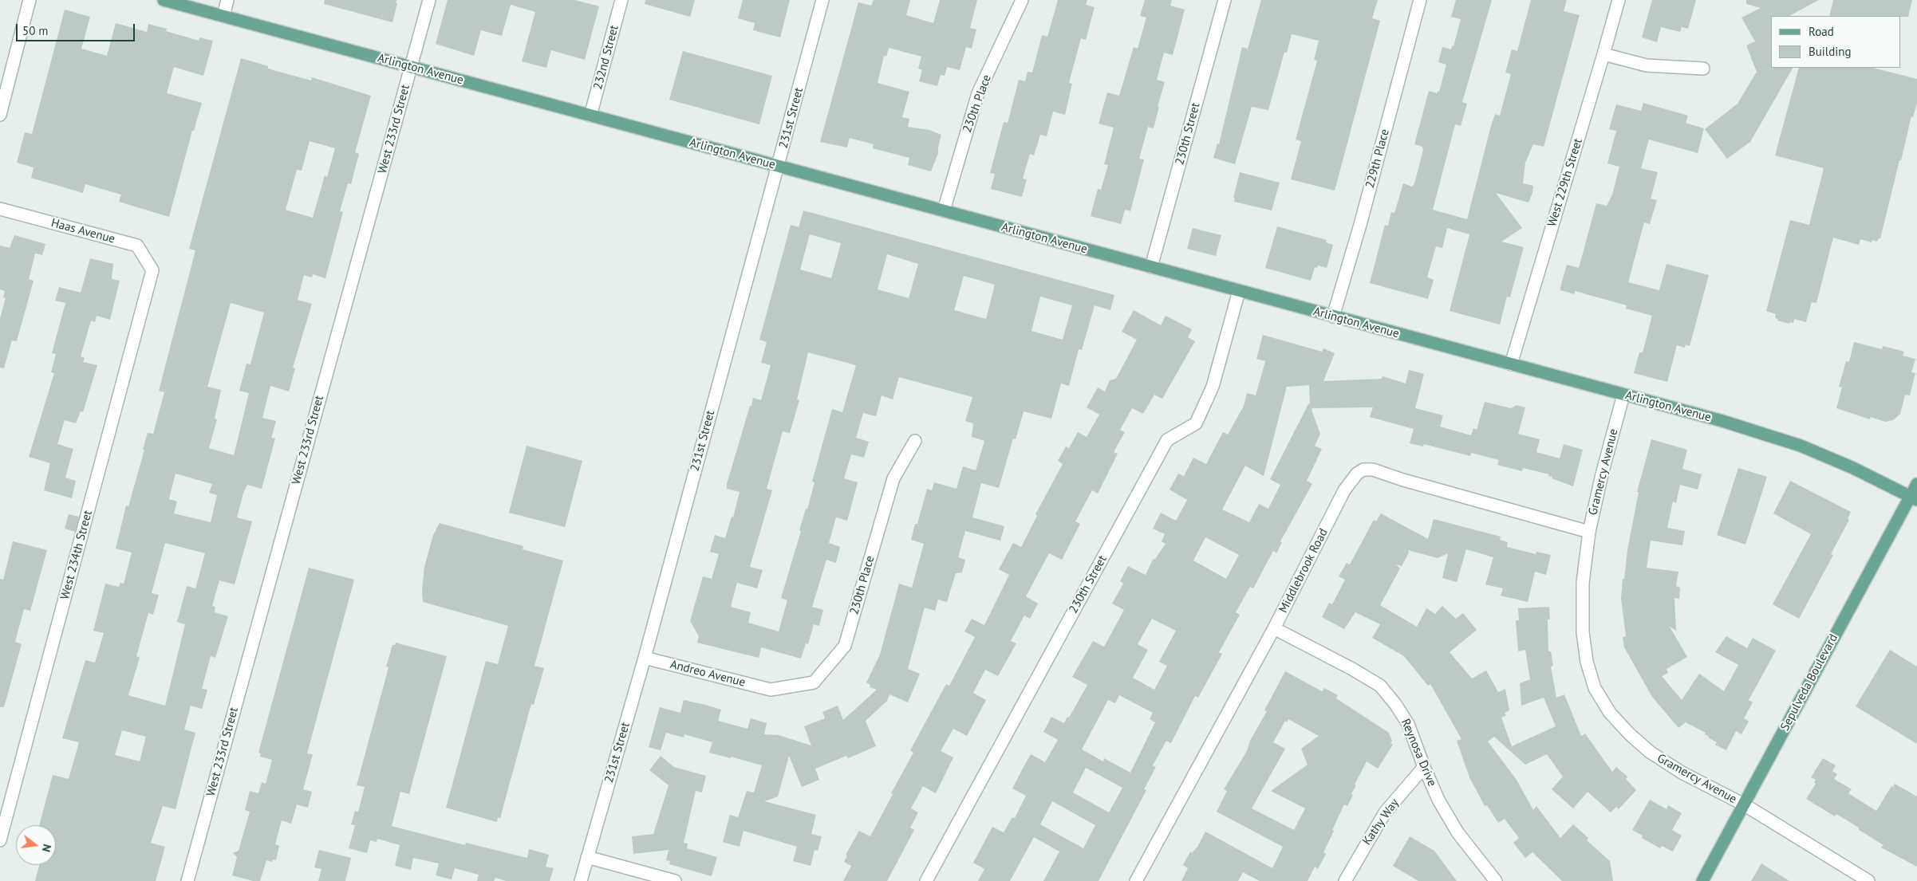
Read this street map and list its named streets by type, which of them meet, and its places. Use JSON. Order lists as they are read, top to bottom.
{
  "streets": {
    "main road": ["Arlington Avenue", "Sepulveda Boulevard"],
    "street": [
      "232nd Street",
      "230th Place",
      "231st Street",
      "West 233rd Street",
      "230th Street",
      "229th Place",
      "West 229th Street",
      "Haas Avenue",
      "Gramercy Avenue",
      "West 234th Street",
      "Middlebrook Road",
      "Andreo Avenue",
      "Reynosa Drive",
      "Kathy Way"
    ]
  },
  "crossings": [
    ["232nd Street", "Arlington Avenue"],
    ["Arlington Avenue", "230th Place"],
    ["Arlington Avenue", "231st Street"],
    ["Arlington Avenue", "West 233rd Street"],
    ["Arlington Avenue", "230th Street"],
    ["Arlington Avenue", "229th Place"],
    ["Arlington Avenue", "West 229th Street"],
    ["Arlington Avenue", "Gramercy Avenue"],
    ["Arlington Avenue", "Sepulveda Boulevard"],
    ["230th Place", "Andreo Avenue"],
    ["231st Street", "Andreo Avenue"],
    ["Haas Avenue", "West 234th Street"],
    ["Gramercy Avenue", "Middlebrook Road"],
    ["Gramercy Avenue", "Sepulveda Boulevard"],
    ["Middlebrook Road", "Reynosa Drive"],
    ["Reynosa Drive", "Kathy Way"]
  ],
  "legend": ["Road", "Building"],
  "scale_bar": "50 m",
  "north": "right"
}
